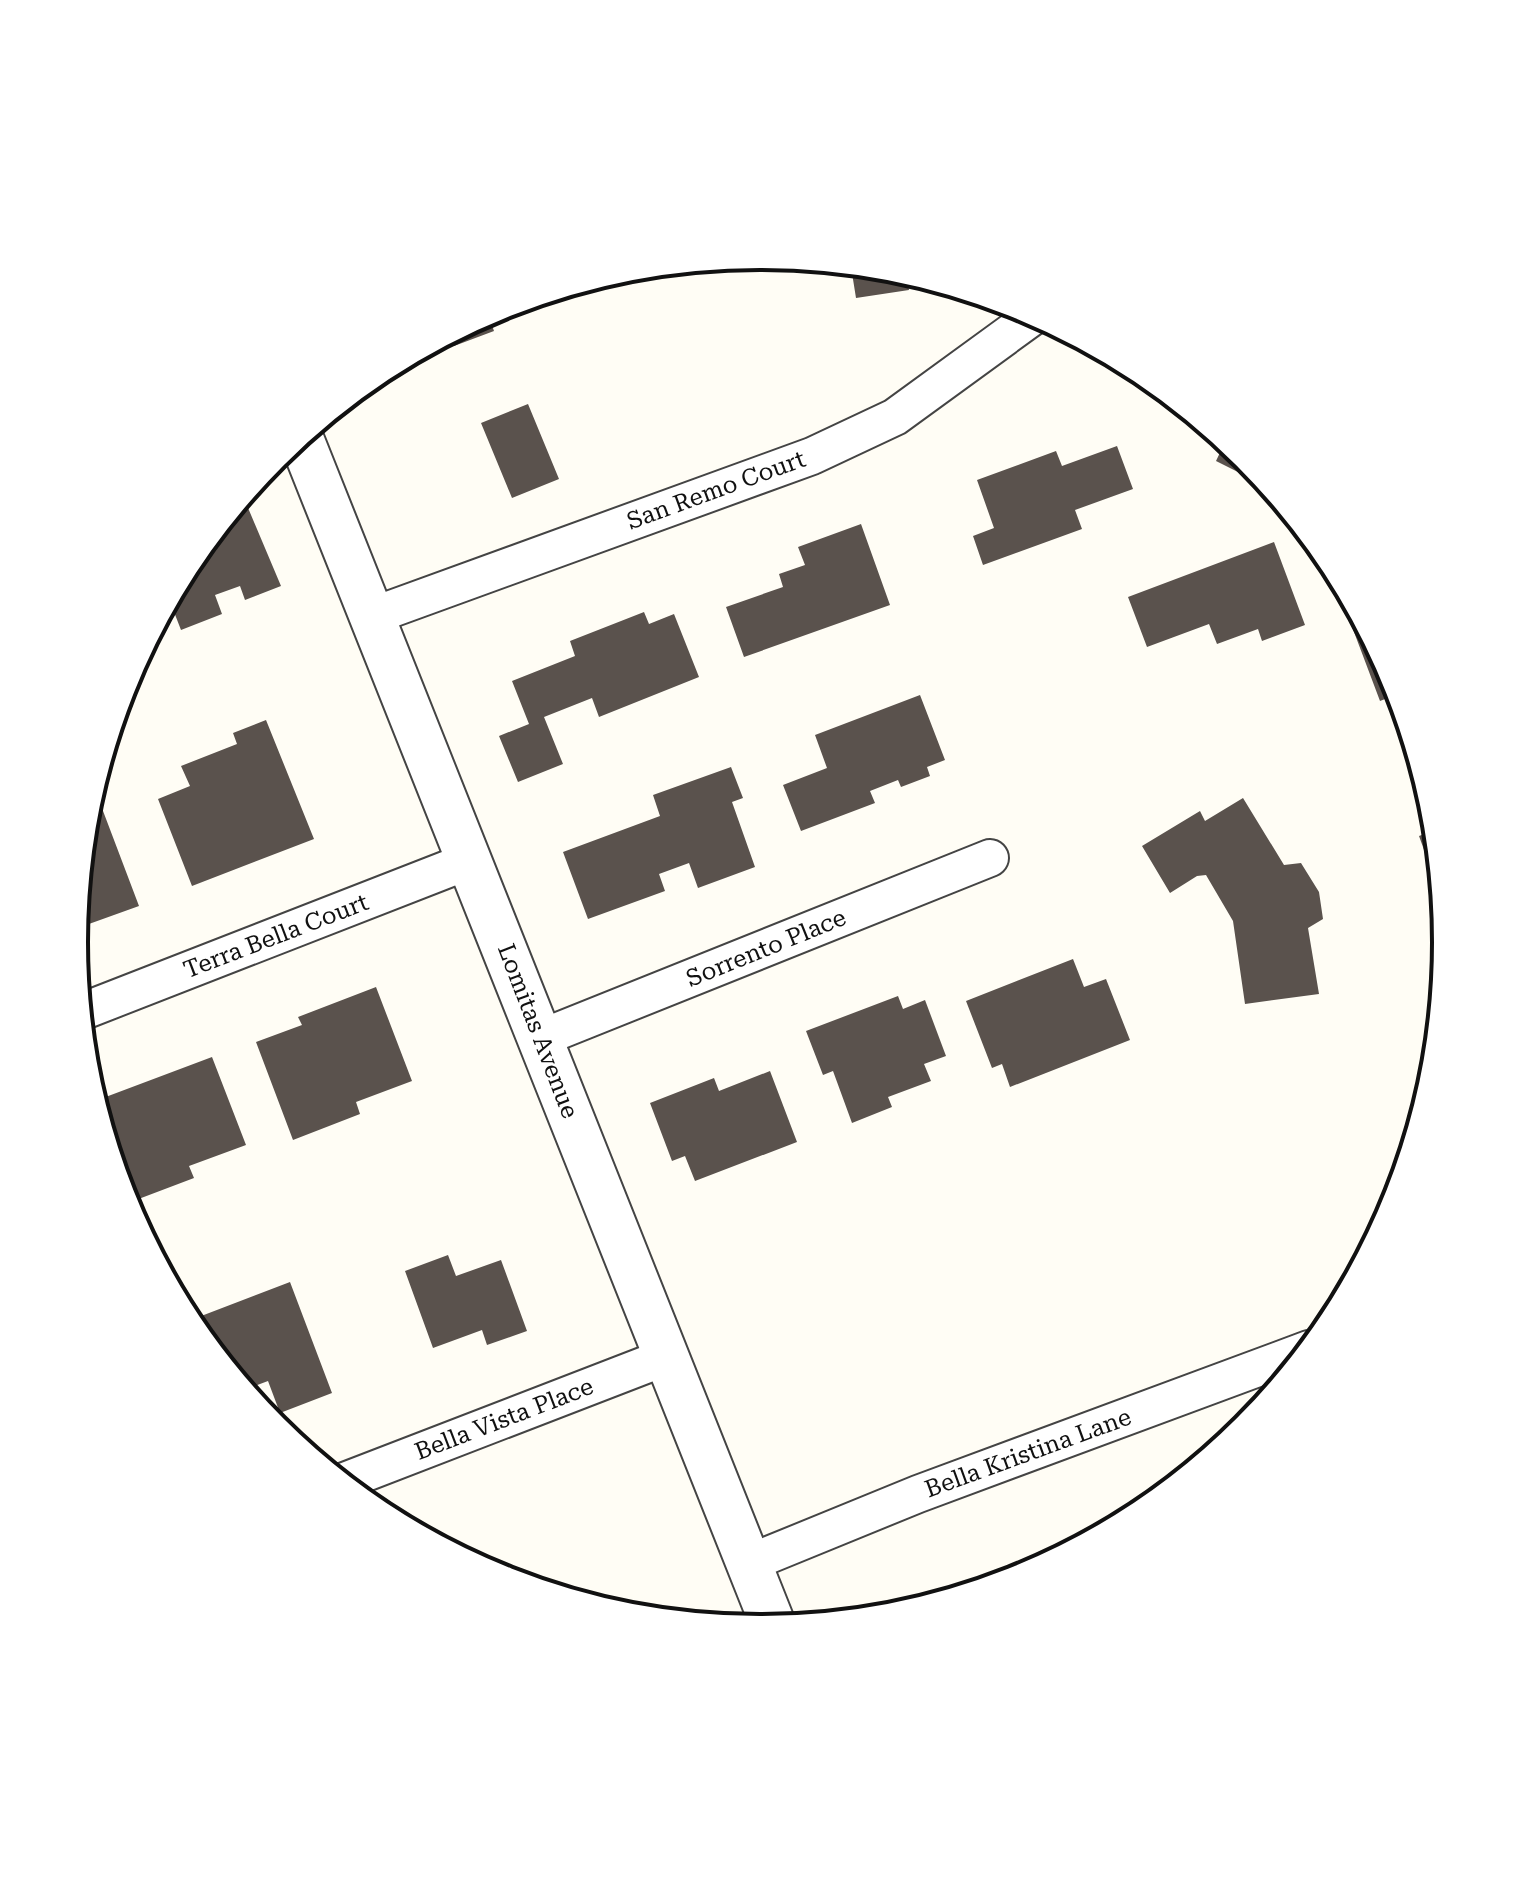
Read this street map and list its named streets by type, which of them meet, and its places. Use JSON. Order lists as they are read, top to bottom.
{
  "streets": {
    "street": [
      "San Remo Court",
      "Terra Bella Court",
      "Sorrento Place",
      "Lomitas Avenue",
      "Bella Vista Place",
      "Bella Kristina Lane"
    ]
  },
  "crossings": [
    ["San Remo Court", "Lomitas Avenue"],
    ["Terra Bella Court", "Lomitas Avenue"],
    ["Sorrento Place", "Lomitas Avenue"],
    ["Lomitas Avenue", "Bella Vista Place"],
    ["Lomitas Avenue", "Bella Kristina Lane"]
  ]
}
